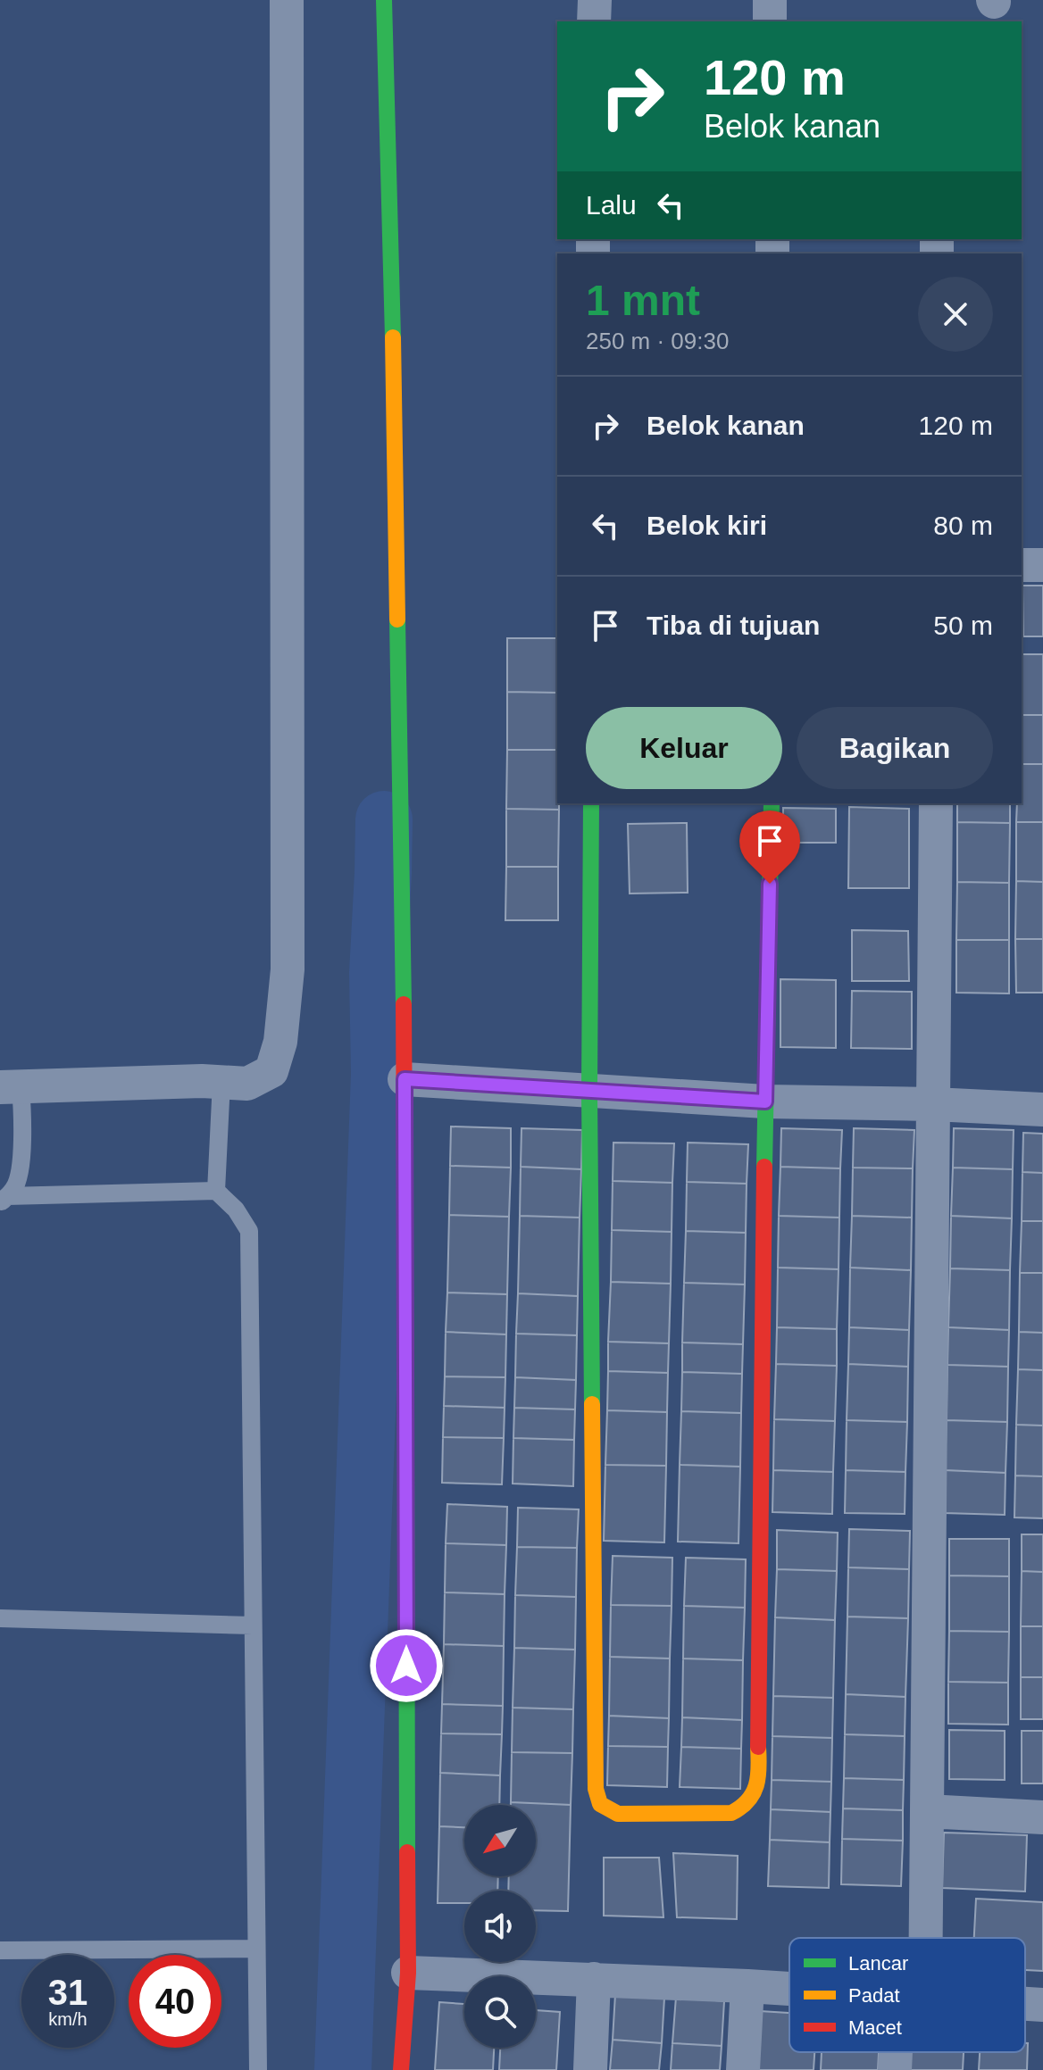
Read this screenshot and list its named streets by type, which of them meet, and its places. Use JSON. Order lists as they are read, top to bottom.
{
  "legend": ["Lancar", "Padat", "Macet"],
  "north": "bottom left",
  "page": {
    "turn": ["120 m", "Belok kanan"],
    "then": "Lalu",
    "heading": ["1 mnt", "250 m · 09:30"],
    "list": [
      {
        "name": "Belok kanan",
        "value": "120 m"
      },
      {
        "name": "Belok kiri",
        "value": "80 m"
      },
      {
        "name": "Tiba di tujuan",
        "value": "50 m"
      }
    ],
    "buttons": ["Keluar", "Bagikan"],
    "speed": "31 km/h",
    "limit": "40"
  }
}
